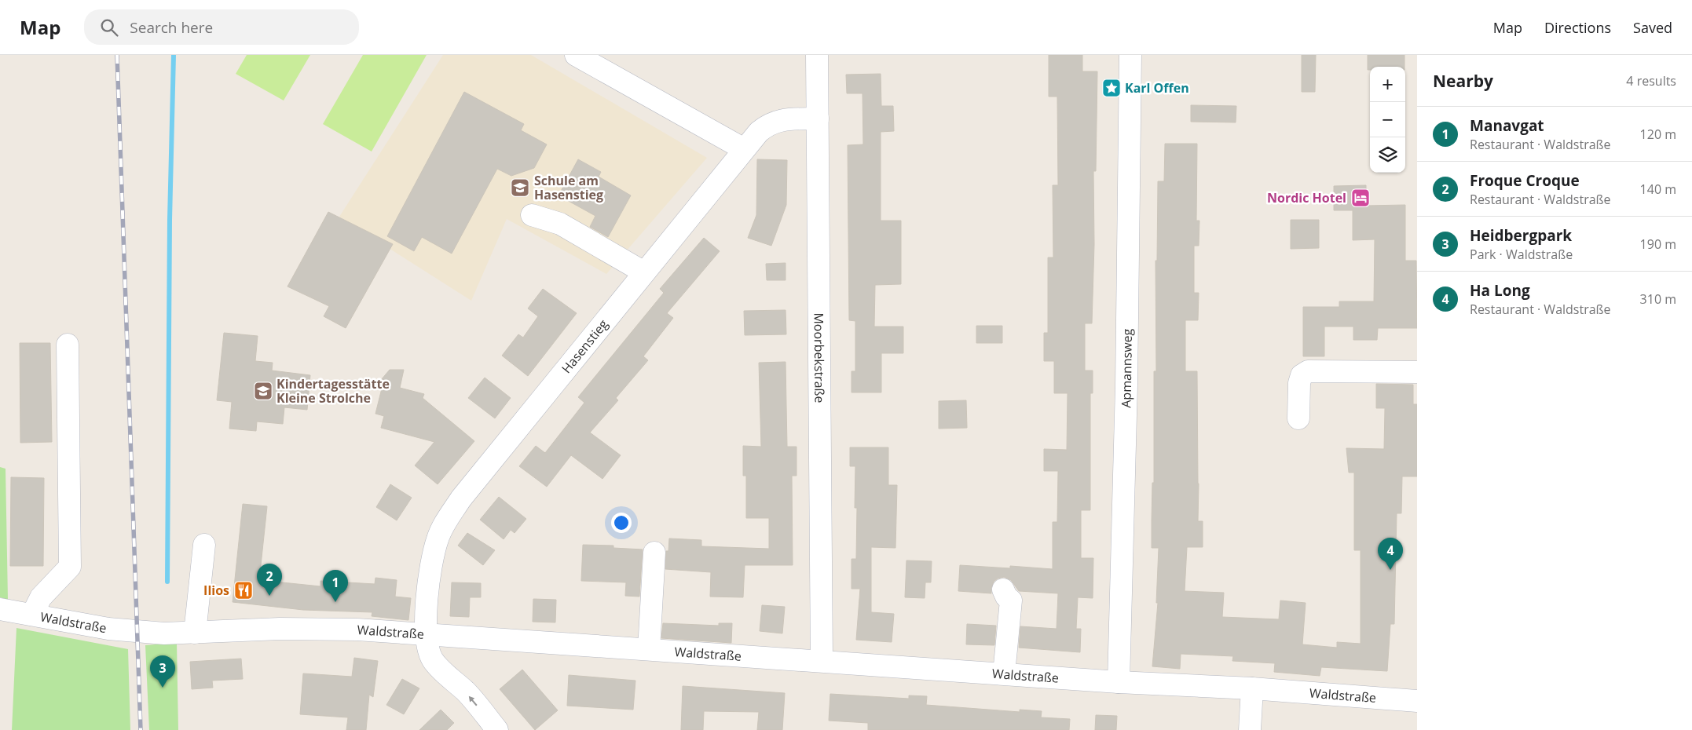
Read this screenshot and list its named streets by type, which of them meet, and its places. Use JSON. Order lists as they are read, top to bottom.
{
  "streets": {
    "street": [
      "Hasenstieg",
      "Moorbekstraße",
      "Apmannsweg",
      "Waldstraße"
    ]
  },
  "crossings": [
    ["Hasenstieg", "Moorbekstraße"],
    ["Hasenstieg", "Waldstraße"],
    ["Moorbekstraße", "Waldstraße"],
    ["Apmannsweg", "Waldstraße"]
  ],
  "places": {
    "place": ["Karl Offen"],
    "school or university": ["Schule am Hasenstieg", "Kindertagesstätte Kleine Strolche"],
    "hotel": ["Nordic Hotel"],
    "restaurant": ["Ilios"]
  },
  "page": {
    "header": "Map",
    "search": "Search here",
    "nav": ["Map", "Directions", "Saved"],
    "heading": ["Nearby", "4 results"],
    "map_buttons": ["+", "−"],
    "list": [
      {
        "mark": "1",
        "name": "Manavgat",
        "note": "Restaurant · Waldstraße",
        "value": "120 m"
      },
      {
        "mark": "2",
        "name": "Froque Croque",
        "note": "Restaurant · Waldstraße",
        "value": "140 m"
      },
      {
        "mark": "3",
        "name": "Heidbergpark",
        "note": "Park · Waldstraße",
        "value": "190 m"
      },
      {
        "mark": "4",
        "name": "Ha Long",
        "note": "Restaurant · Waldstraße",
        "value": "310 m"
      }
    ],
    "pins": [
      "4",
      "2",
      "1",
      "3"
    ]
  }
}
